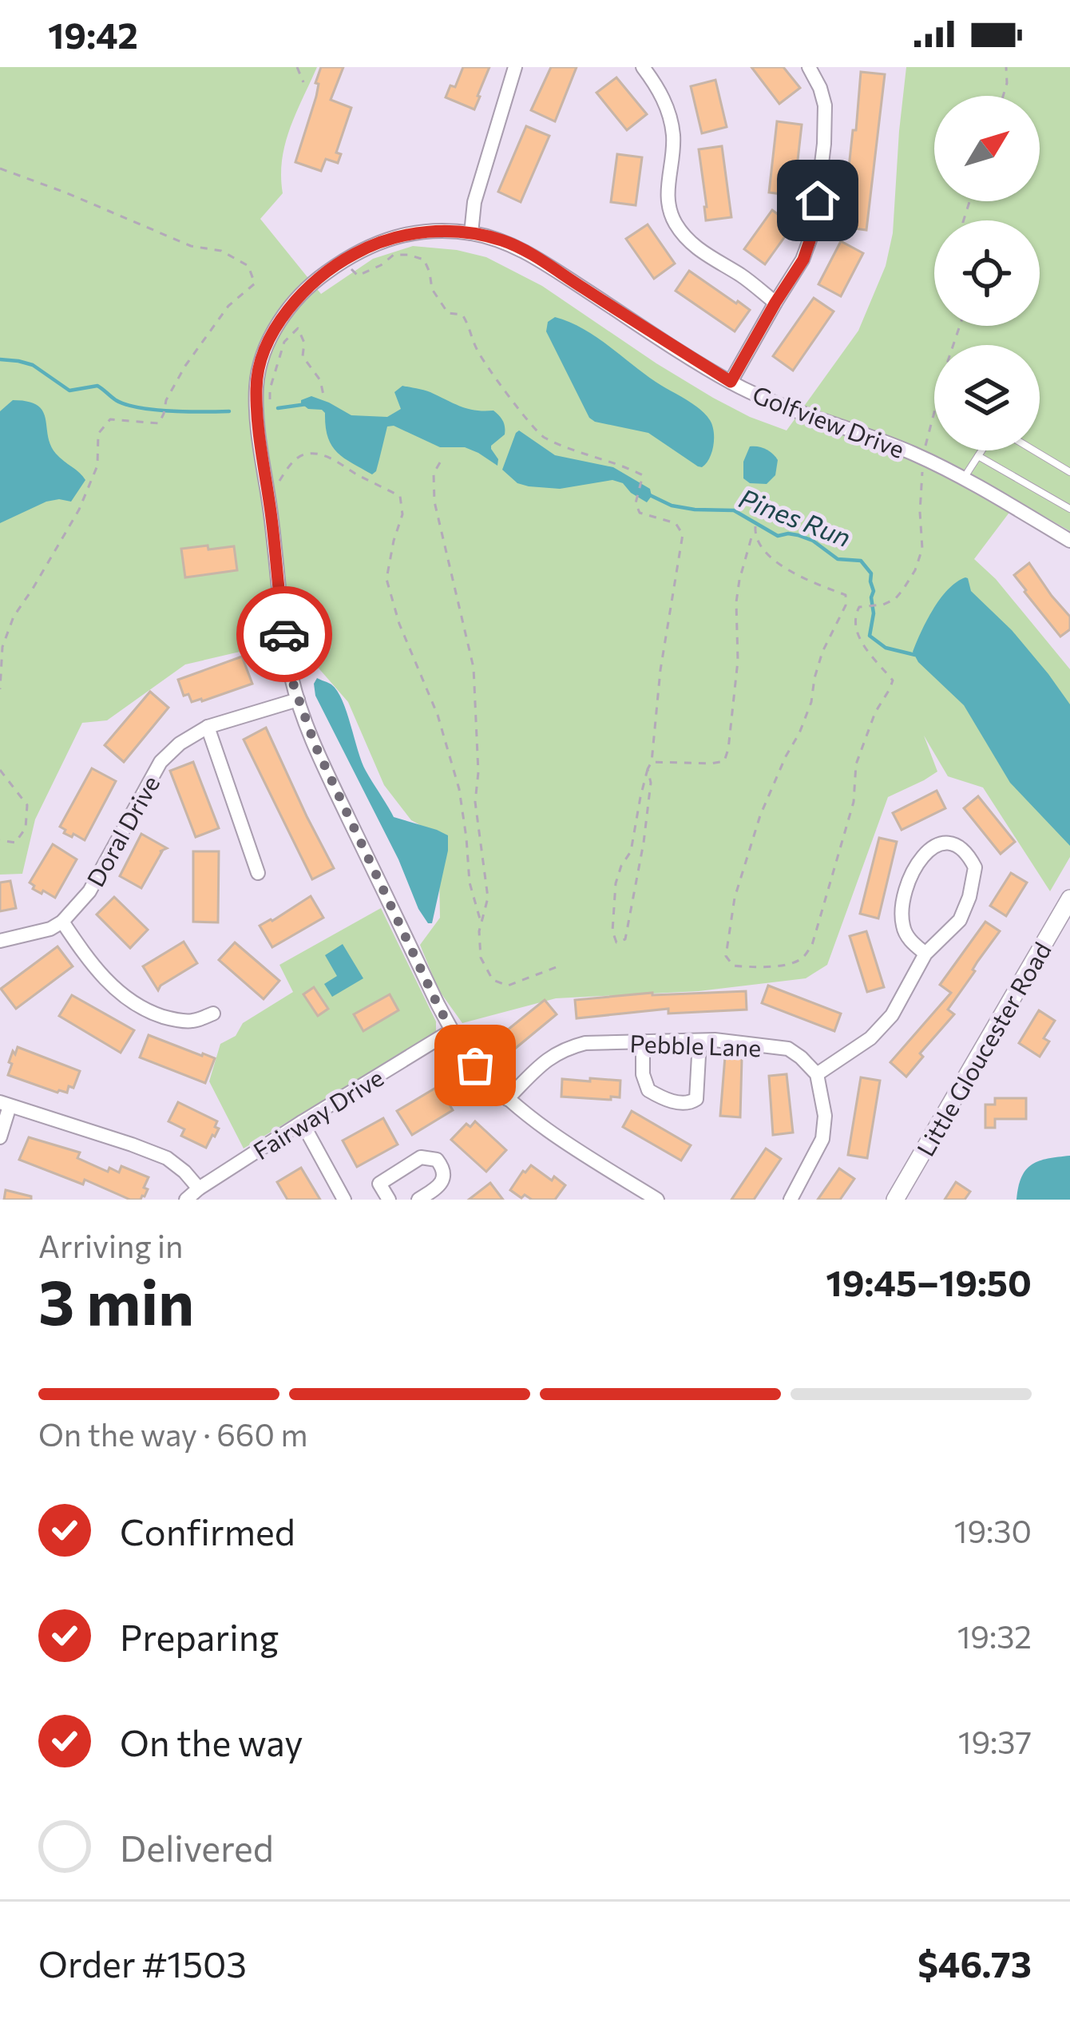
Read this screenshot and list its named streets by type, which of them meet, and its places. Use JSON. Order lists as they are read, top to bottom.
{
  "streets": {
    "street": [
      "Golfview Drive",
      "Doral Drive",
      "Pebble Lane",
      "Little Gloucester Road",
      "Fairway Drive"
    ]
  },
  "crossings": [
    ["Golfview Drive", "Doral Drive"],
    ["Golfview Drive", "Pebble Lane"],
    ["Golfview Drive", "Fairway Drive"]
  ],
  "water": ["Pines Run"],
  "north": "top right",
  "page": {
    "status": "19:42",
    "heading": ["3 min", "Arriving in", "19:45–19:50"],
    "panel": ["Order #1503", "$46.73"],
    "bar": "On the way · 660 m",
    "list": [
      ["Confirmed", "19:30"],
      ["Preparing", "19:32"],
      ["On the way", "19:37"],
      "Delivered"
    ]
  }
}
